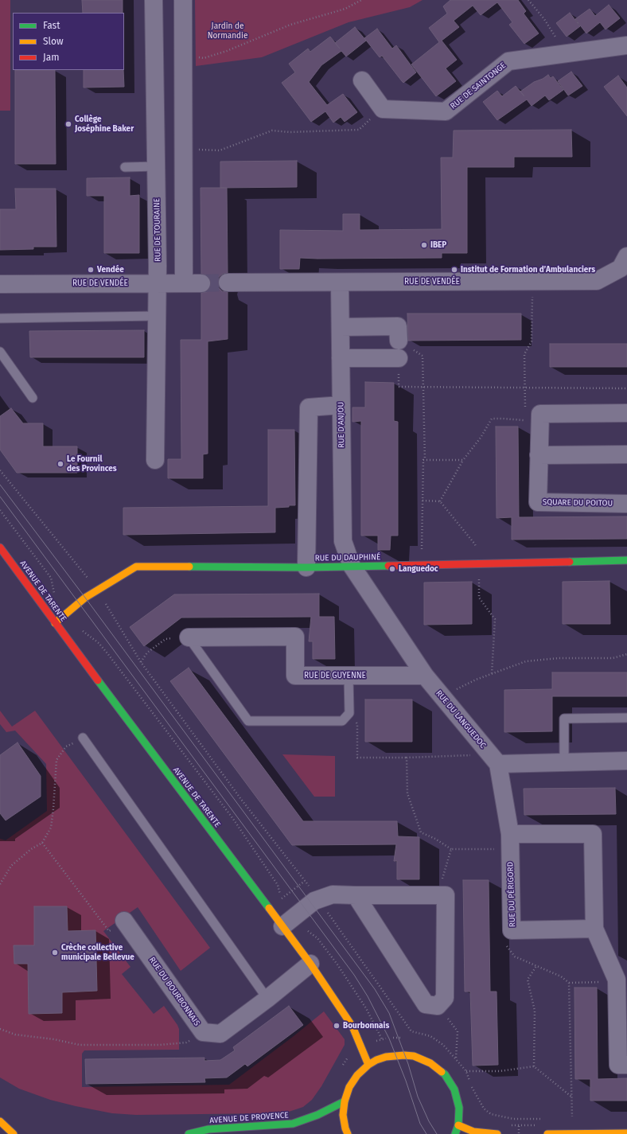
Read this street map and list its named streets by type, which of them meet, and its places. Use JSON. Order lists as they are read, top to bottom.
{
  "streets": {
    "street": [
      "RUE DE SAINTONGE",
      "RUE DE TOURAINE",
      "RUE DE VENDÉE",
      "RUE D'ANJOU",
      "SQUARE DU POITOU",
      "RUE DU DAUPHINÉ",
      "AVENUE DE TARENTE",
      "RUE DE GUYENNE",
      "RUE DU LANGUEDOC",
      "RUE DU PÉRIGORD",
      "RUE DU BOURBONNAIS",
      "AVENUE DE PROVENCE"
    ]
  },
  "crossings": [
    ["RUE DE TOURAINE", "RUE DE VENDÉE"],
    ["RUE DE VENDÉE", "RUE D'ANJOU"],
    ["RUE D'ANJOU", "RUE DU DAUPHINÉ"],
    ["RUE D'ANJOU", "RUE DU LANGUEDOC"],
    ["RUE DU DAUPHINÉ", "AVENUE DE TARENTE"],
    ["RUE DU DAUPHINÉ", "RUE DU LANGUEDOC"],
    ["AVENUE DE TARENTE", "RUE DU BOURBONNAIS"],
    ["RUE DE GUYENNE", "RUE DU LANGUEDOC"],
    ["RUE DU LANGUEDOC", "RUE DU PÉRIGORD"]
  ],
  "parks": ["Jardin de Normandie"],
  "places": [
    "Collège Joséphine Baker",
    "IBEP",
    "Vendée",
    "Institut de Formation d’Ambulanciers",
    "Le Fournil des Provinces",
    "Languedoc",
    "Crèche collective municipale Bellevue",
    "Bourbonnais"
  ],
  "legend": ["Fast", "Slow", "Jam"]
}
